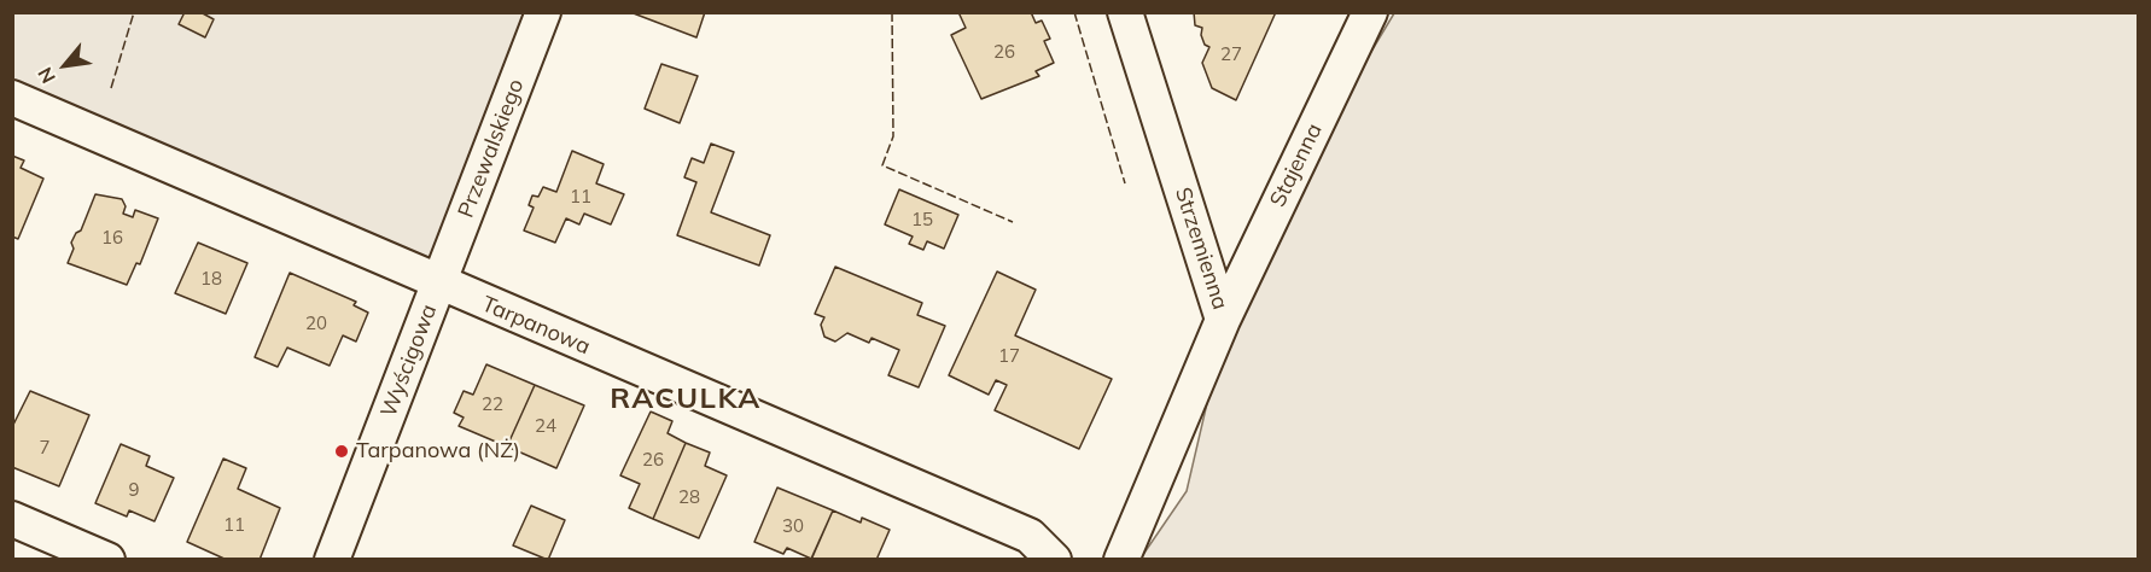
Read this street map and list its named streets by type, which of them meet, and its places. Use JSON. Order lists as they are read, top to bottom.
{
  "streets": {
    "street": [
      "Przewalskiego",
      "Stajenna",
      "Strzemienna",
      "Tarpanowa",
      "Wyścigowa"
    ]
  },
  "crossings": [
    ["Przewalskiego", "Tarpanowa"],
    ["Przewalskiego", "Wyścigowa"],
    ["Stajenna", "Strzemienna"],
    ["Tarpanowa", "Wyścigowa"]
  ],
  "districts": ["RACULKA"],
  "places": ["Tarpanowa (NŻ)"],
  "house_numbers": [
    "26",
    "27",
    "11",
    "15",
    "16",
    "18",
    "20",
    "17",
    "22",
    "24",
    "7",
    "26",
    "9",
    "28",
    "11",
    "30"
  ],
  "north": "bottom left"
}
